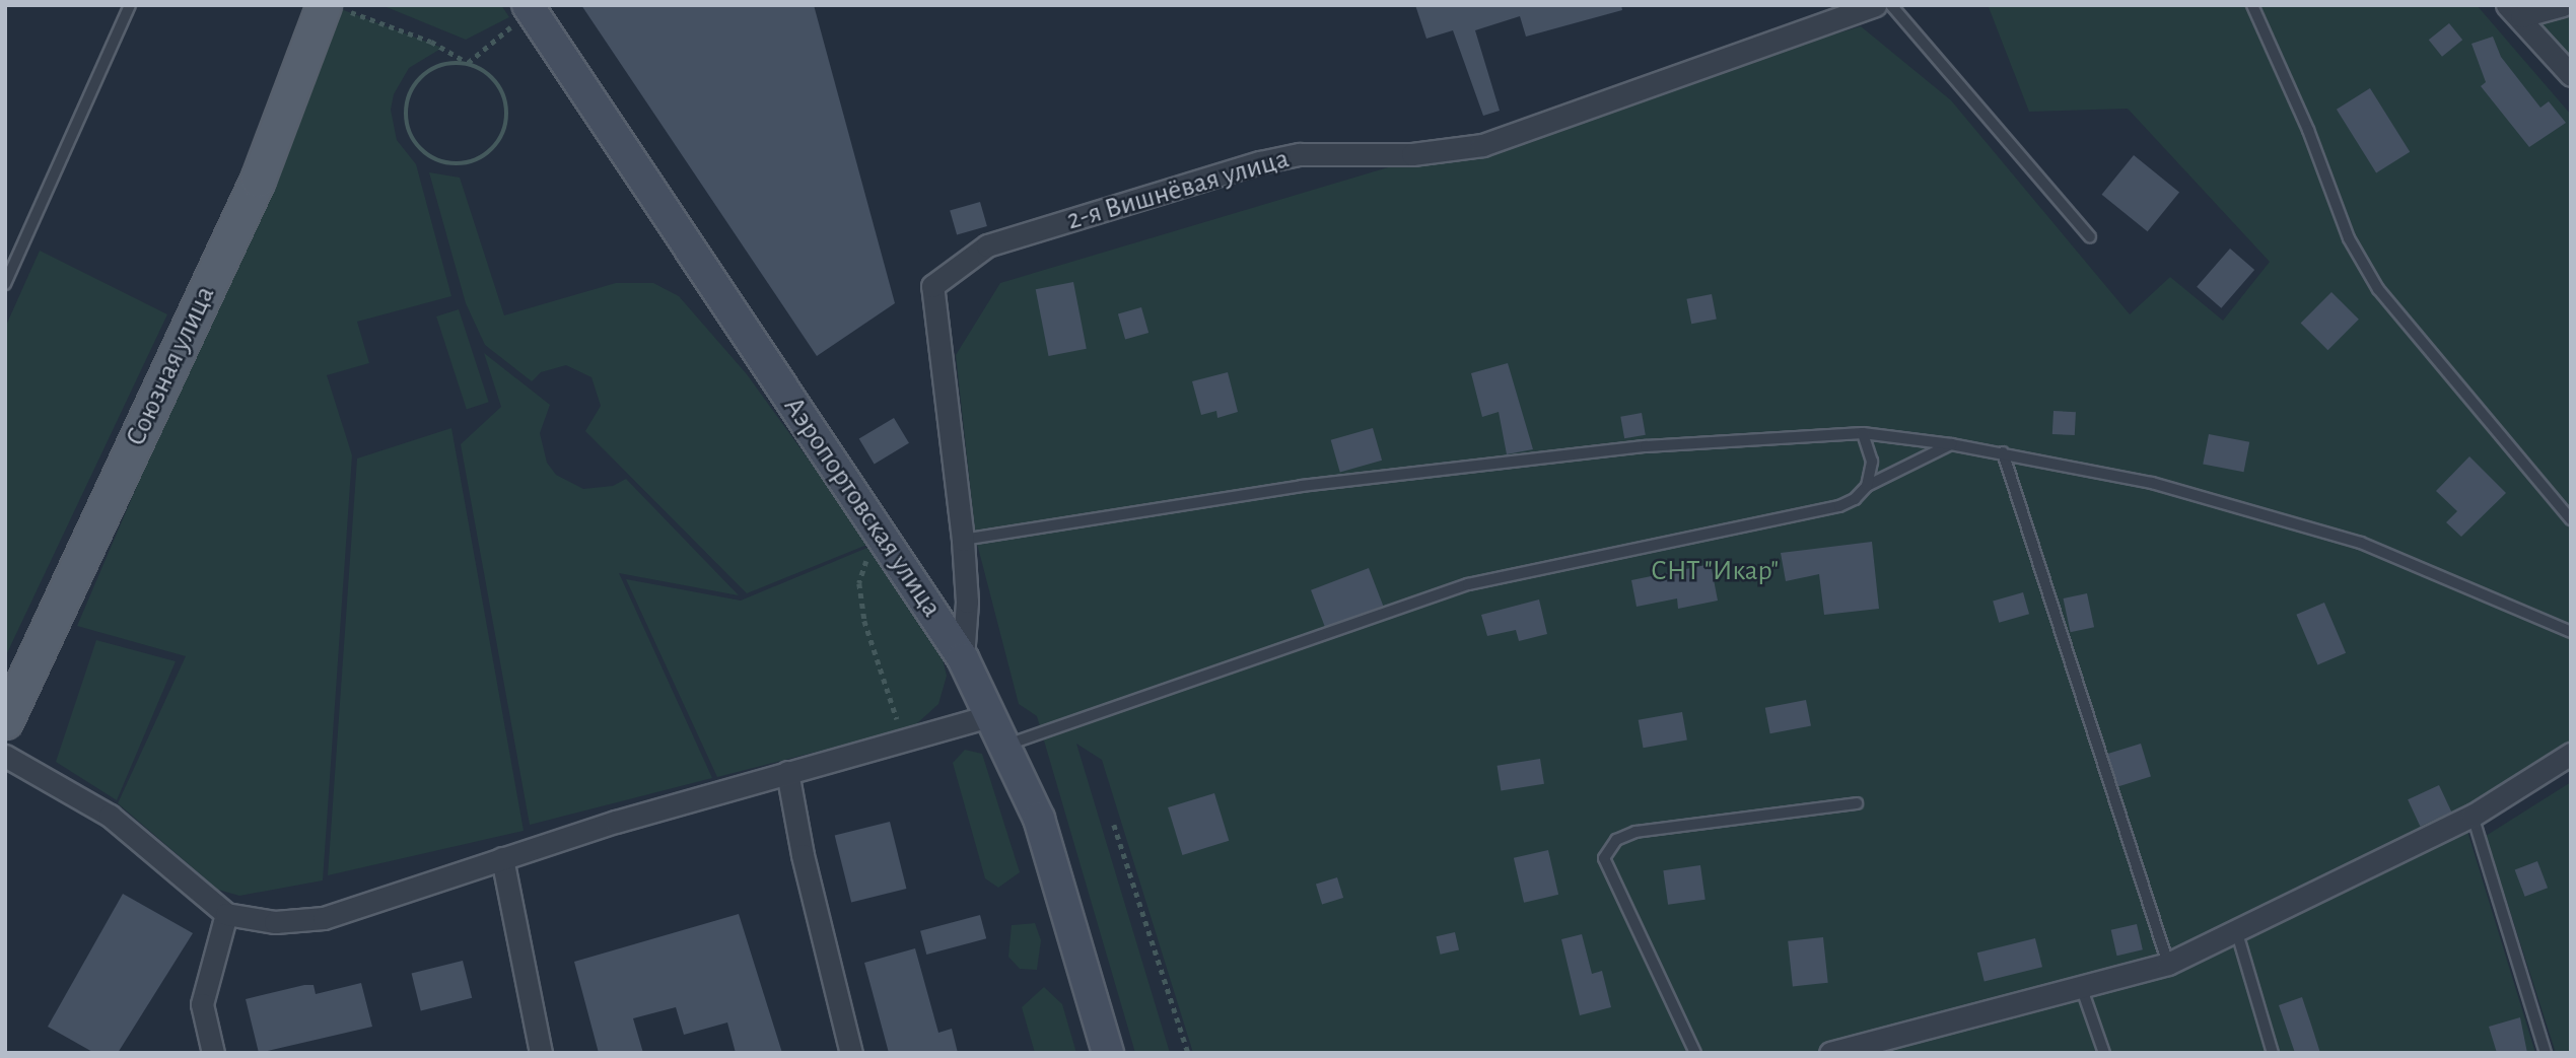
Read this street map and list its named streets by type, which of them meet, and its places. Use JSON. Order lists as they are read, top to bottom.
{
  "streets": {
    "main road": ["Союзная улица"],
    "street": ["2-я Вишнёвая улица", "Аэропортовская улица"]
  },
  "crossings": [
    ["2-я Вишнёвая улица", "Аэропортовская улица"]
  ],
  "parks": ["СНТ \"Икар\""]
}
